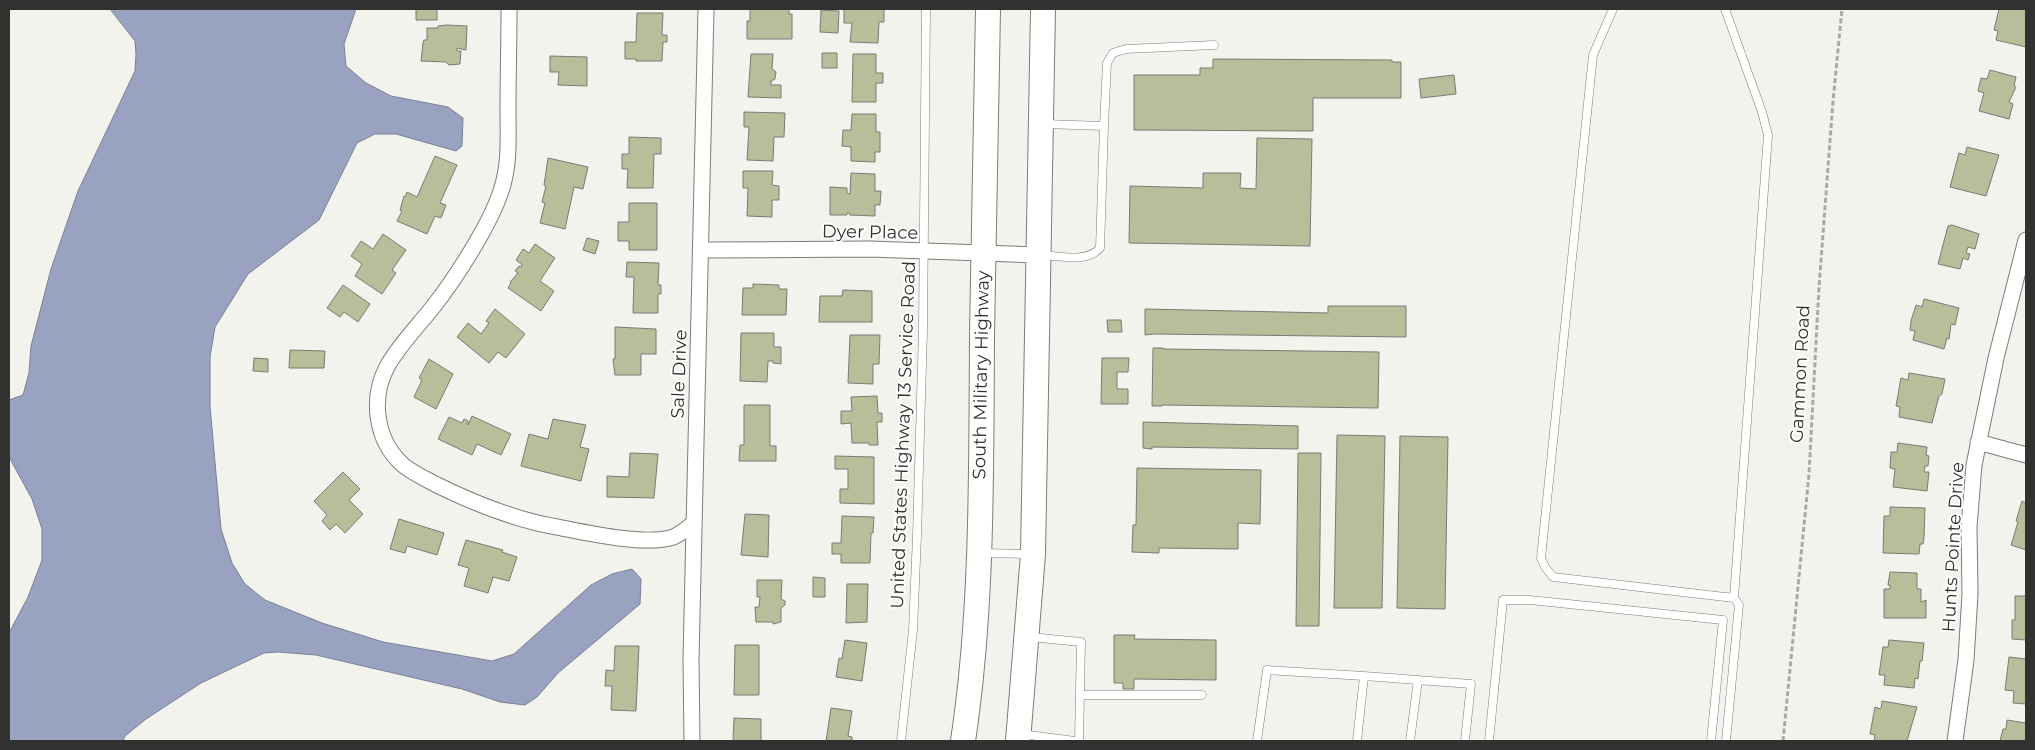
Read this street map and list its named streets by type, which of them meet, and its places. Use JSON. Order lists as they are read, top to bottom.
{
  "streets": {
    "main road": ["South Military Highway"],
    "street": ["Dyer Place", "Sale Drive", "Hunts Pointe Drive"],
    "lane": ["United States Highway 13 Service Road"],
    "path": ["Gammon Road"]
  },
  "crossings": [
    ["Dyer Place", "Sale Drive"],
    ["Dyer Place", "South Military Highway"],
    ["Dyer Place", "United States Highway 13 Service Road"]
  ]
}
